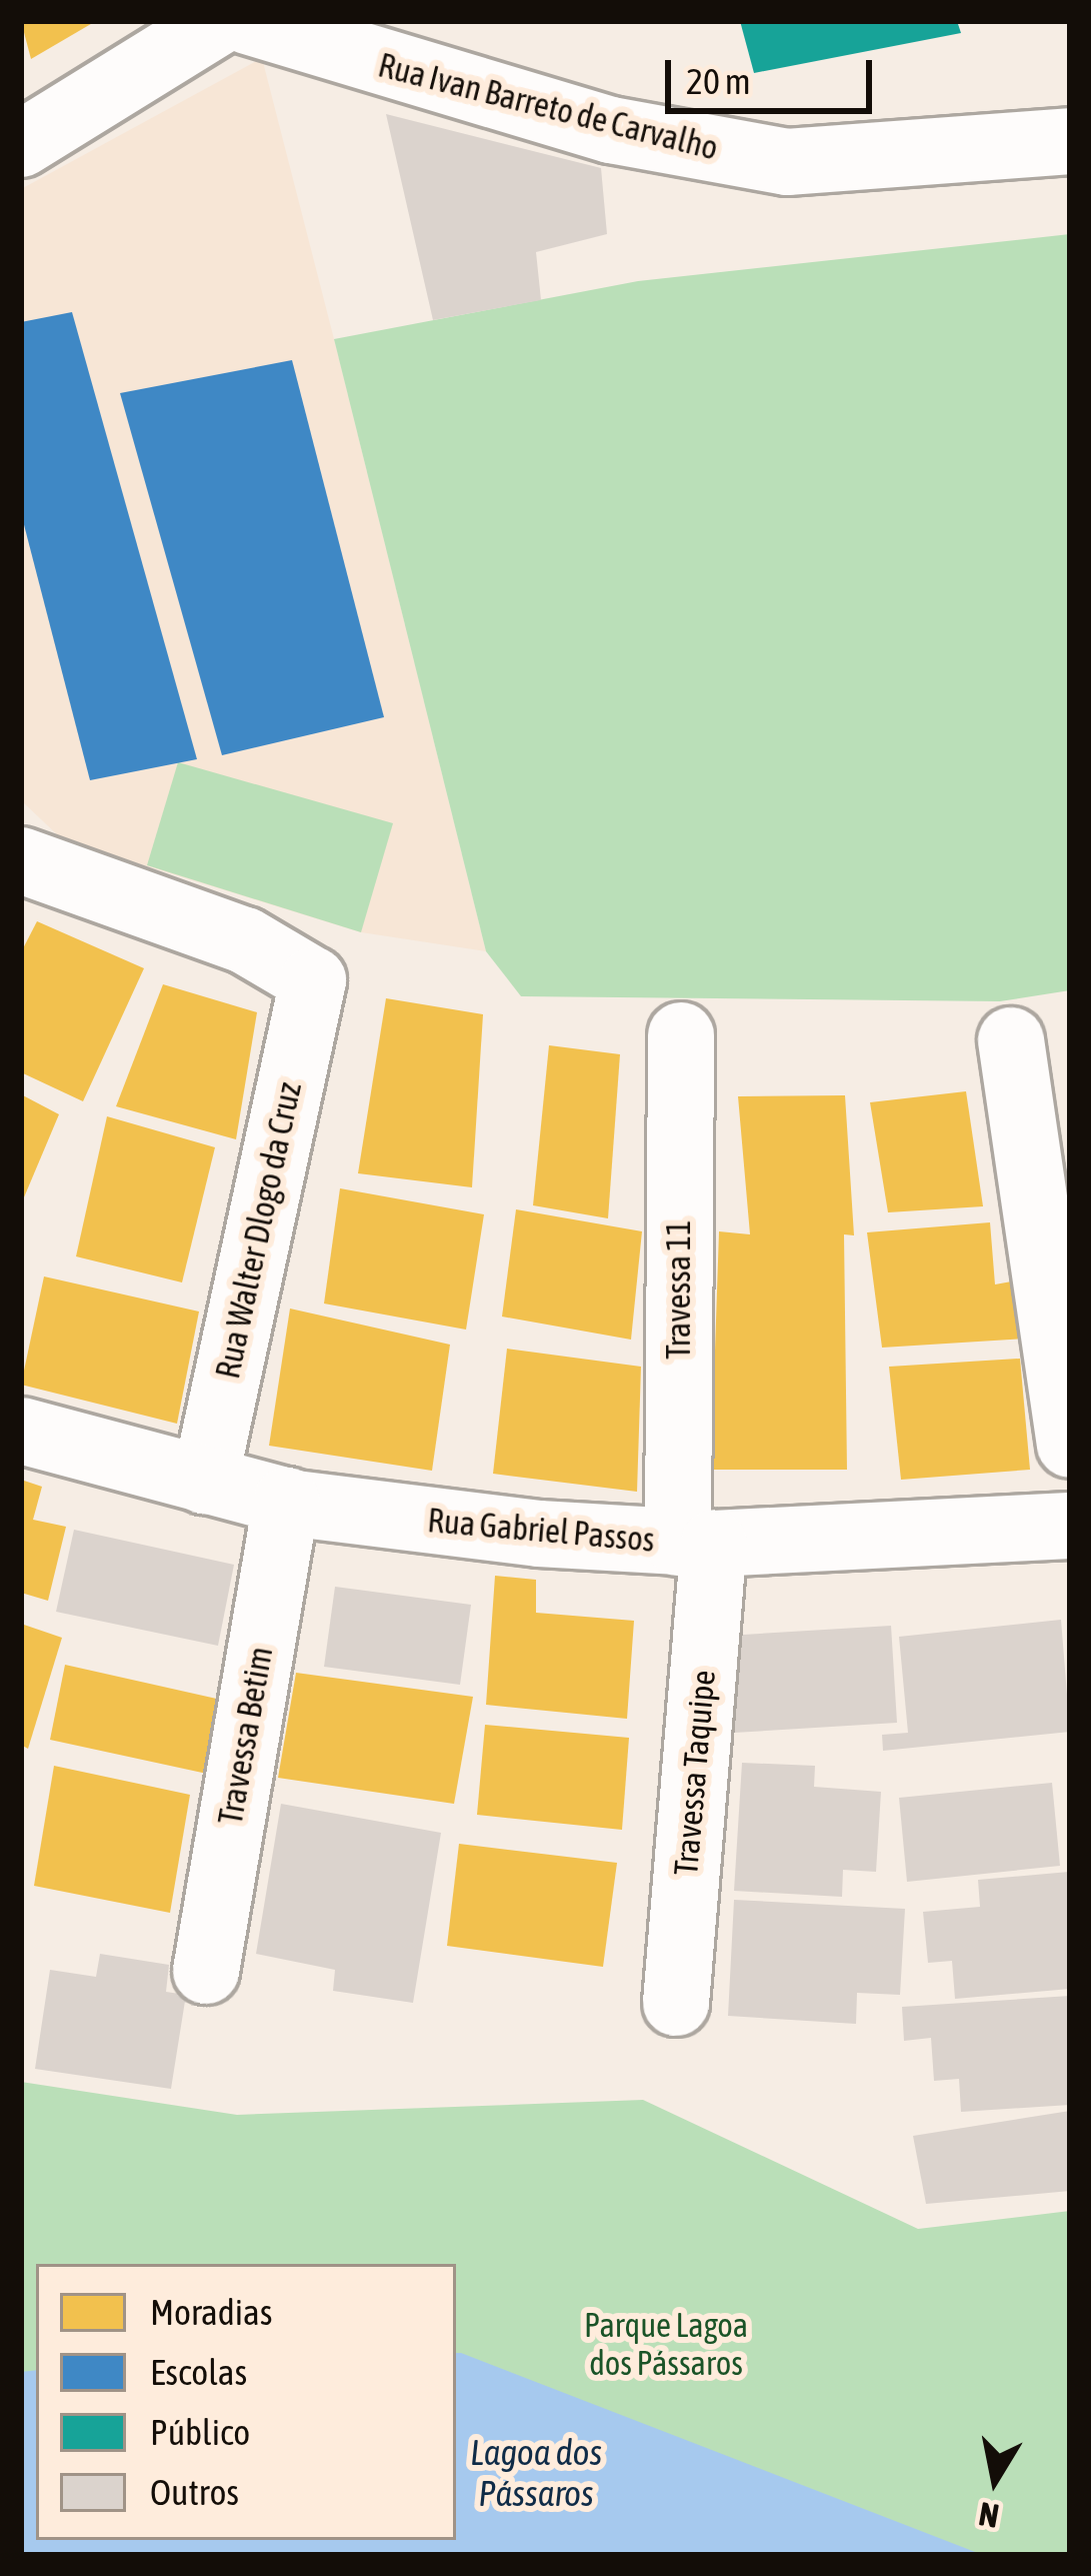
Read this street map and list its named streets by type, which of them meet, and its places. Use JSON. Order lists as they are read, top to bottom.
{
  "streets": {
    "street": [
      "Rua Ivan Barreto de Carvalho",
      "Rua Walter Dlogo da Cruz",
      "Travessa 11",
      "Rua Gabriel Passos",
      "Travessa Betim",
      "Travessa Taquipe"
    ]
  },
  "crossings": [
    ["Rua Walter Dlogo da Cruz", "Rua Gabriel Passos"],
    ["Travessa 11", "Rua Gabriel Passos"],
    ["Travessa 11", "Travessa Taquipe"],
    ["Rua Gabriel Passos", "Travessa Betim"],
    ["Rua Gabriel Passos", "Travessa Taquipe"]
  ],
  "water": ["Lagoa dos Pássaros"],
  "parks": ["Parque Lagoa dos Pássaros"],
  "legend": [
    "Moradias",
    "Escolas",
    "Público",
    "Outros"
  ],
  "scale_bar": "20 m",
  "north": "bottom"
}
